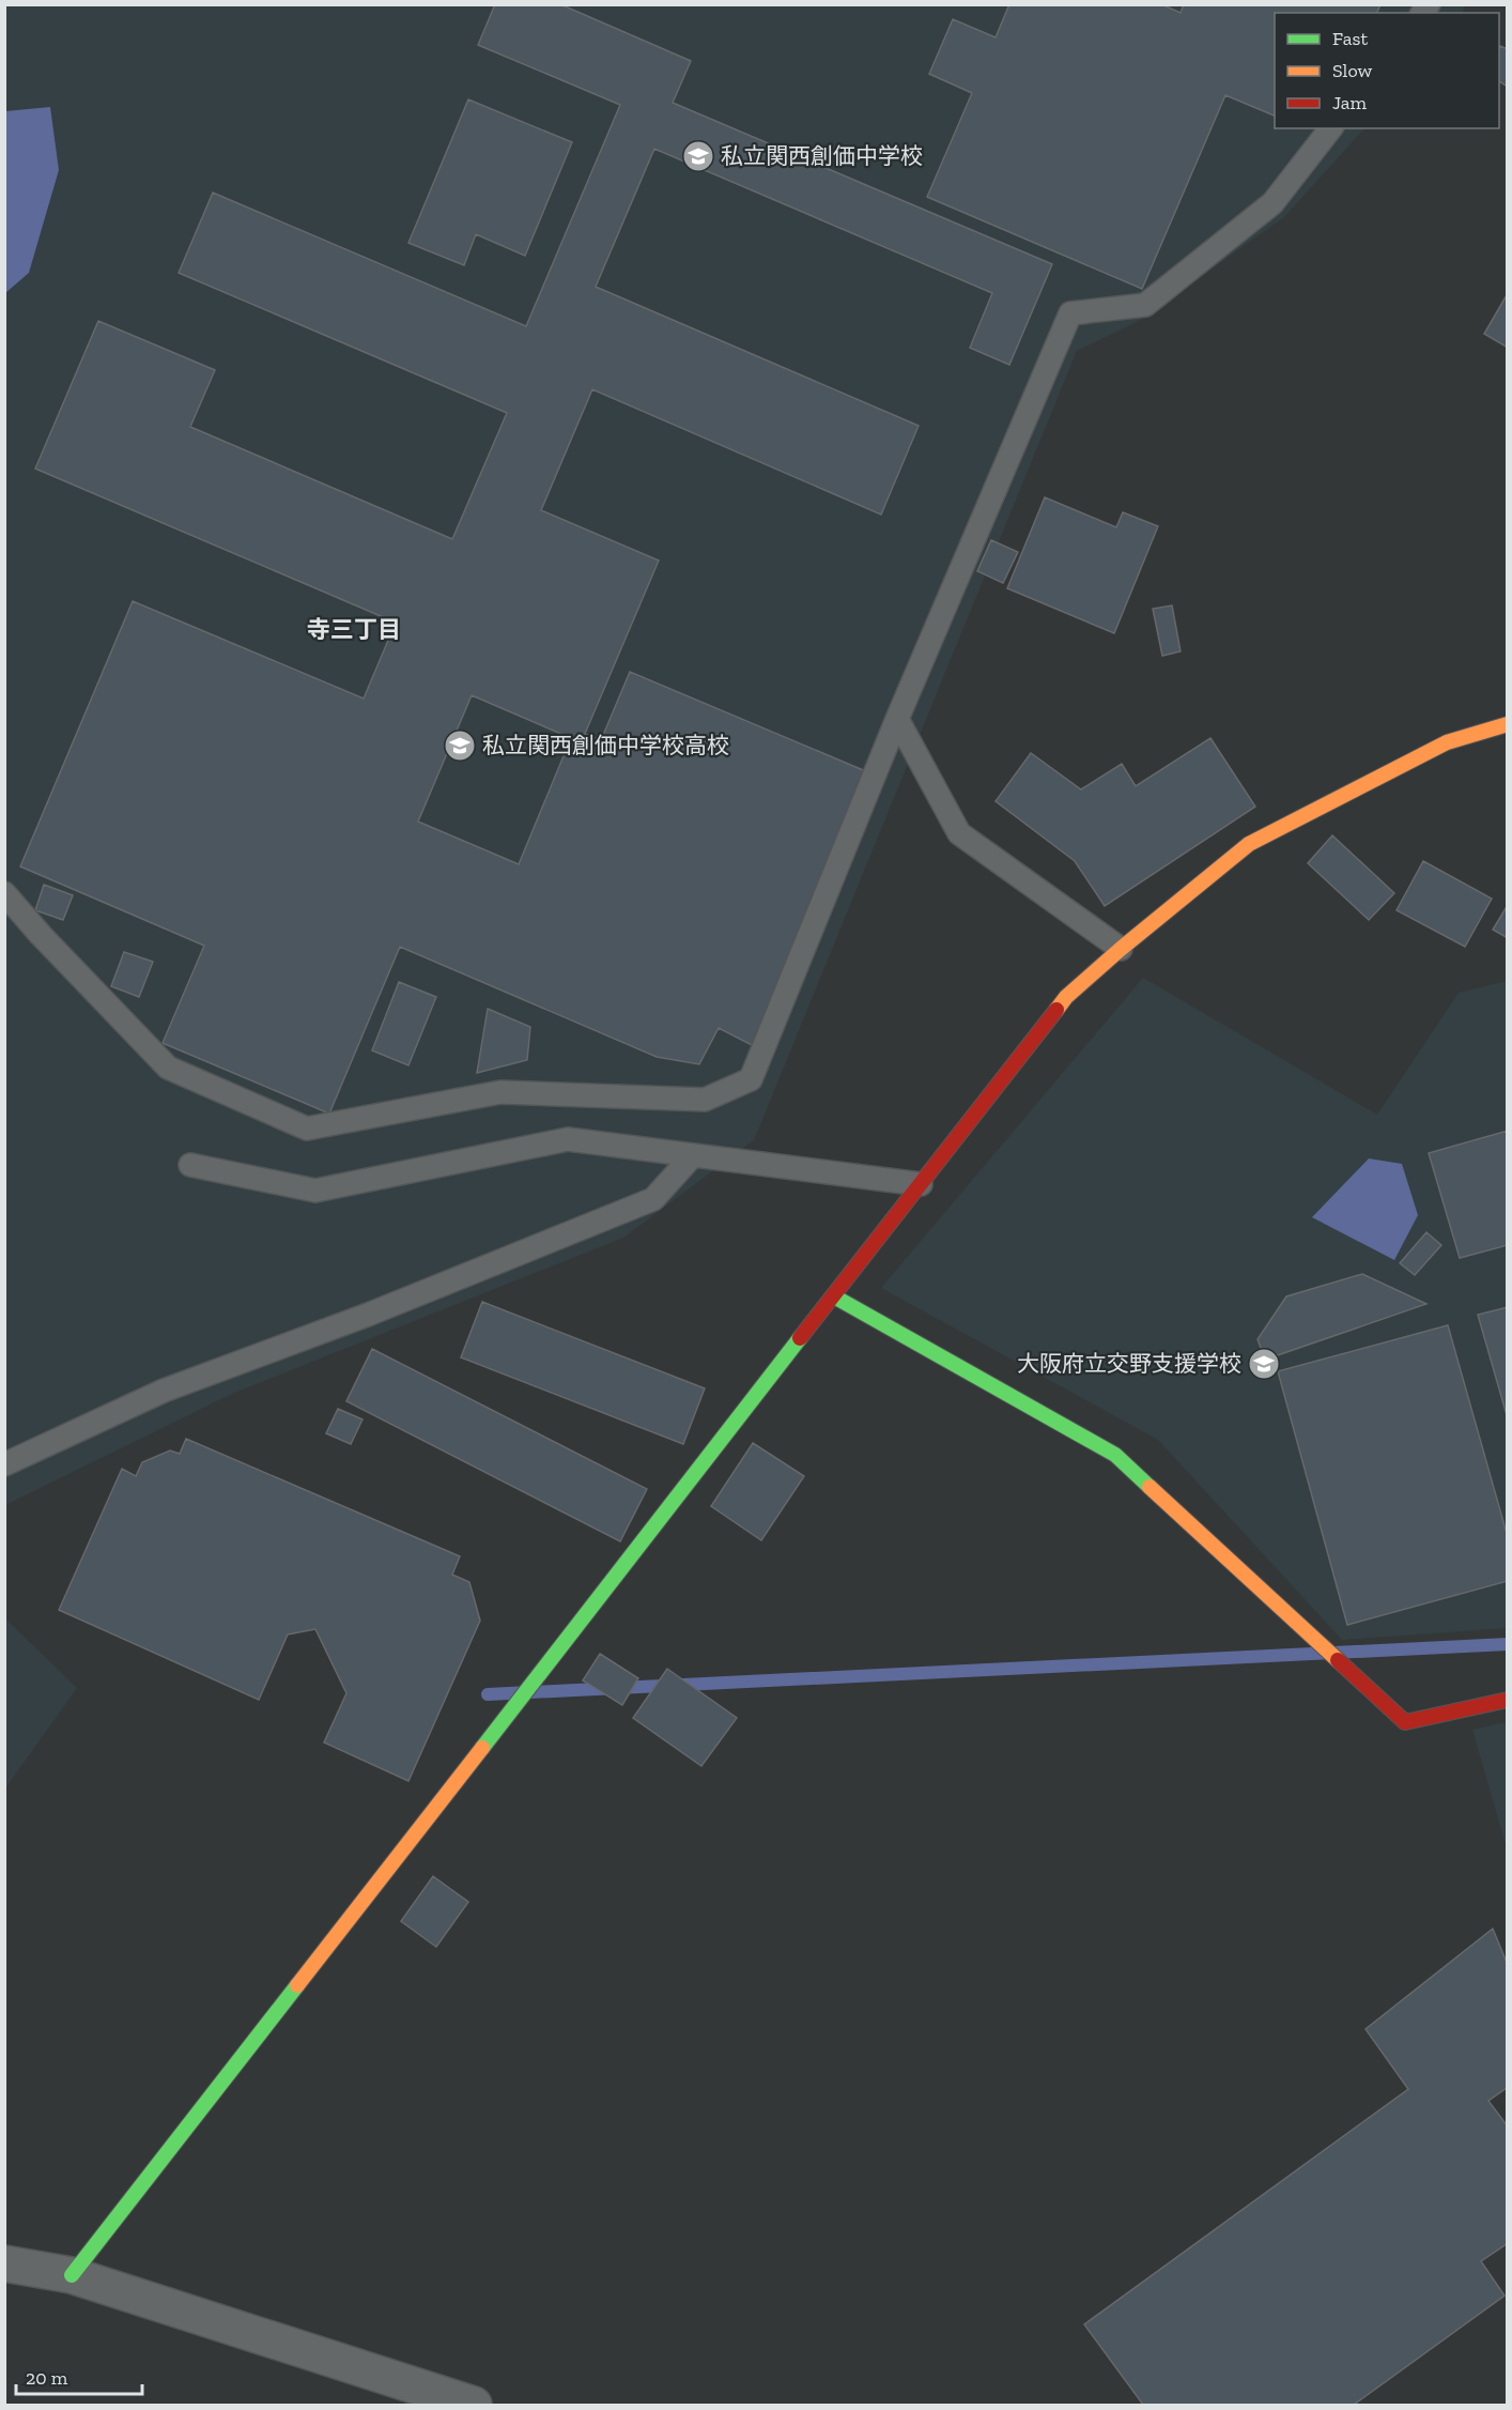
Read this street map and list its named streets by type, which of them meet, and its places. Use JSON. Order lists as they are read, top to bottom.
{
  "districts": ["寺三丁目"],
  "places": {
    "school or university": ["私立関西創価中学校", "私立関西創価中学校高校", "大阪府立交野支援学校"]
  },
  "legend": ["Fast", "Slow", "Jam"],
  "scale_bar": "20 m"
}
